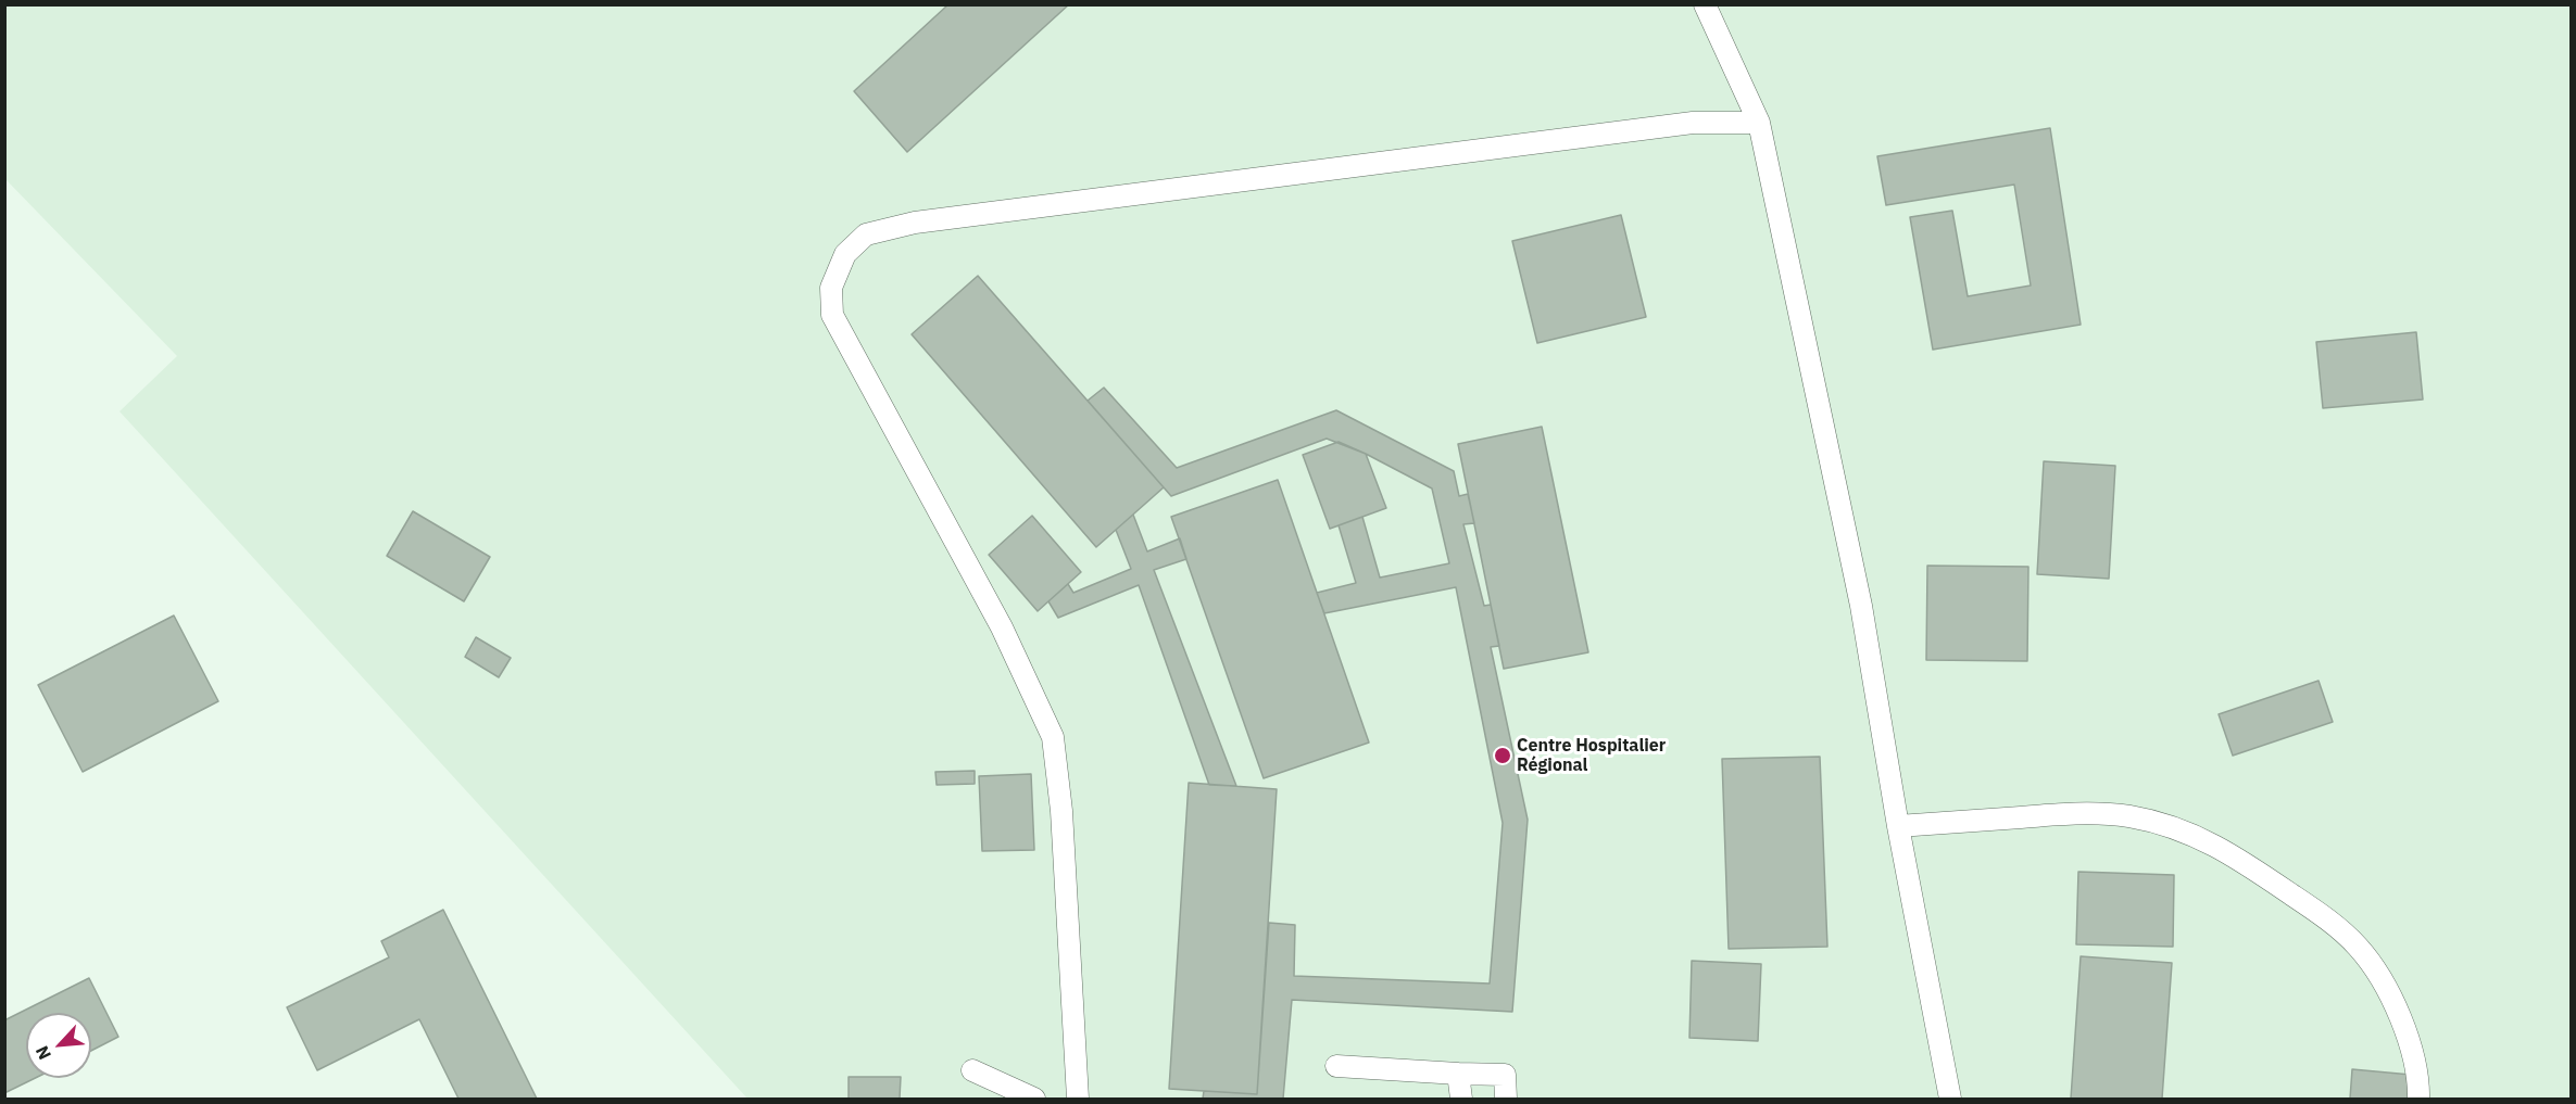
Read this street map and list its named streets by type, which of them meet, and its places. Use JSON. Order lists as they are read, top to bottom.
{
  "places": ["Centre Hospitalier Régional"],
  "north": "bottom left"
}
